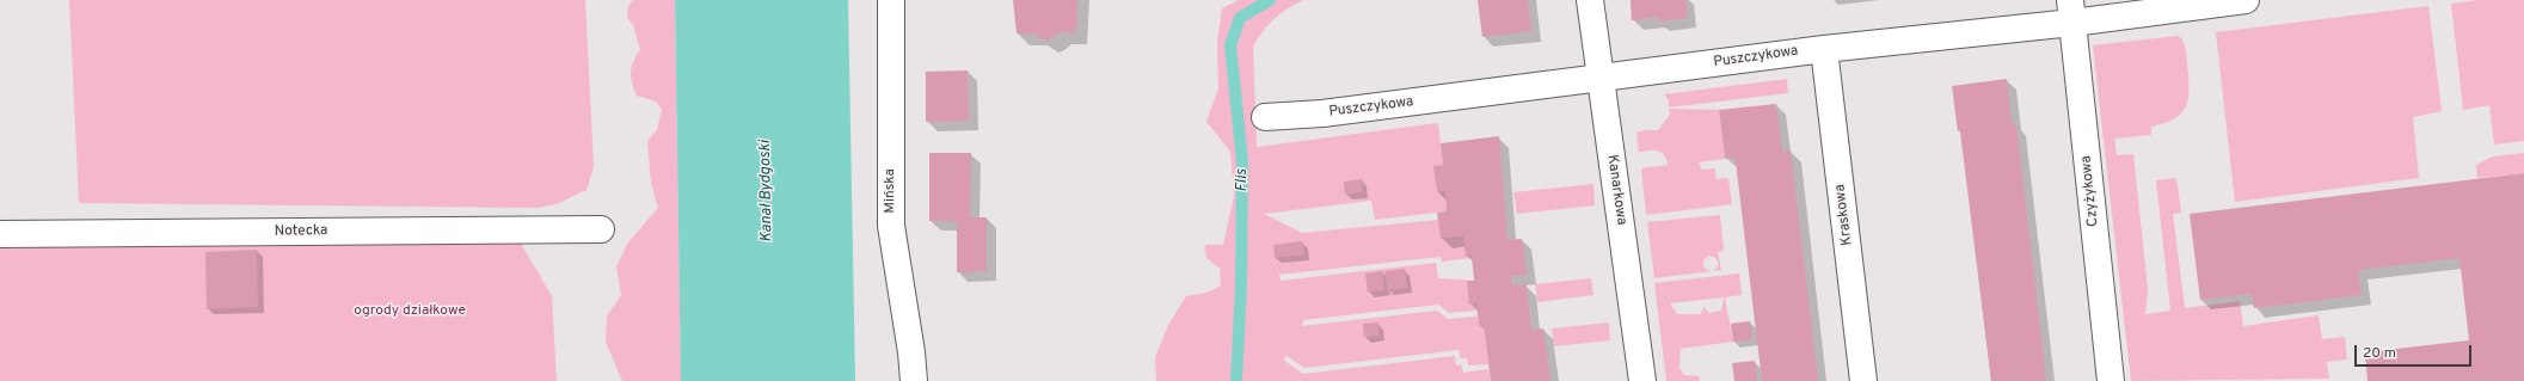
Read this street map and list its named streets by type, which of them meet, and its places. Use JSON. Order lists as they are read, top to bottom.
{
  "streets": {
    "street": [
      "Puszczykowa",
      "Kanarkowa",
      "Mińska",
      "Czyżykowa",
      "Kraskowa",
      "Notecka"
    ]
  },
  "crossings": [
    ["Puszczykowa", "Kanarkowa"],
    ["Puszczykowa", "Czyżykowa"],
    ["Puszczykowa", "Kraskowa"]
  ],
  "water": ["Flis", "Kanał Bydgoski"],
  "parks": ["ogrody działkowe"],
  "scale_bar": "20 m"
}
